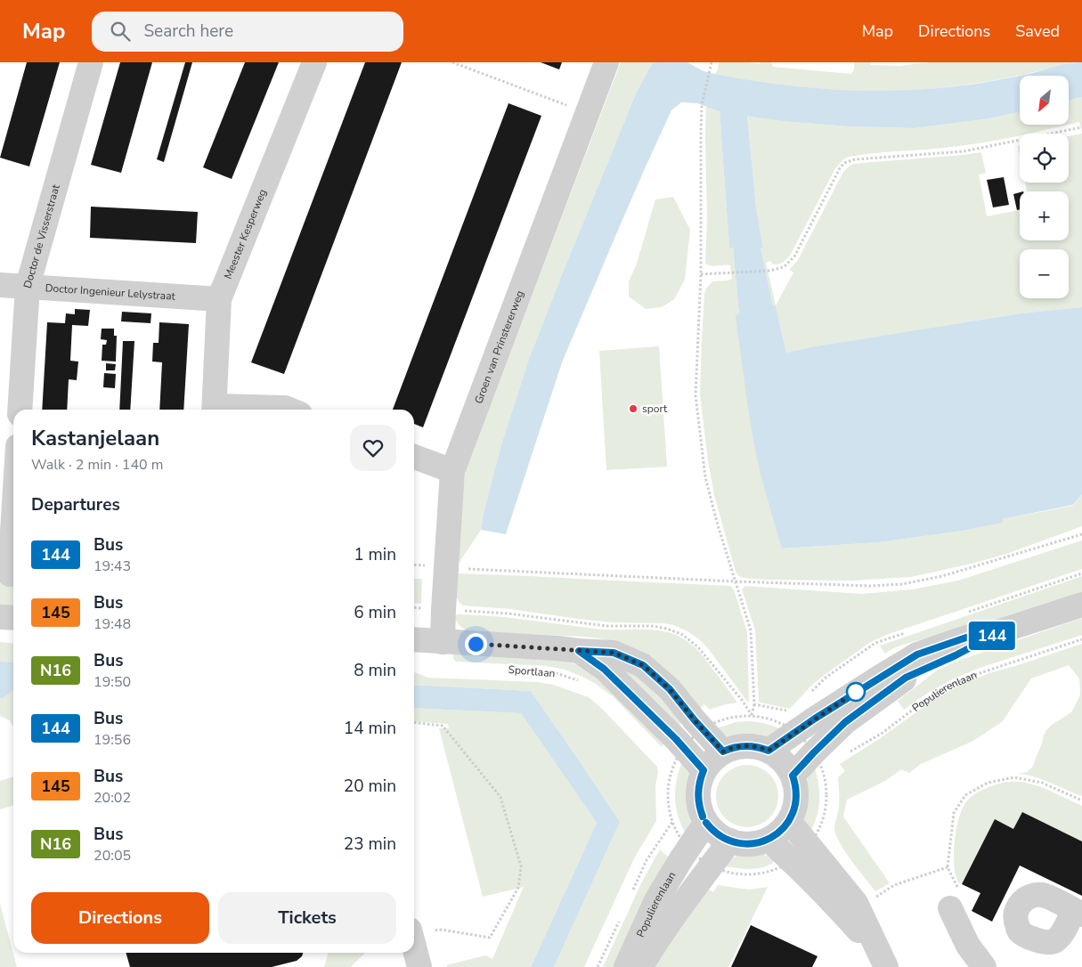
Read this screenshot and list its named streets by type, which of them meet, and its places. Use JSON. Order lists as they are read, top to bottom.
{
  "streets": {
    "street": [
      "Meester Kesperweg",
      "Doctor de Visserstraat",
      "Doctor Ingenieur Lelystraat",
      "Groen van Prinstererweg",
      "Populierenlaan"
    ],
    "path": ["Sportlaan"]
  },
  "crossings": [
    ["Meester Kesperweg", "Doctor Ingenieur Lelystraat"],
    ["Doctor de Visserstraat", "Doctor Ingenieur Lelystraat"]
  ],
  "places": ["sport"],
  "lines": ["bus line 144"],
  "north": "bottom left",
  "page": {
    "header": "Map",
    "search": "Search here",
    "nav": ["Map", "Directions", "Saved"],
    "on_map": "144",
    "map_buttons": ["+", "−"],
    "heading": [
      ["Kastanjelaan", "Walk · 2 min · 140 m"],
      "Departures"
    ],
    "list": [
      {
        "mark": "144",
        "name": "Bus",
        "note": "19:43",
        "value": "1 min"
      },
      {
        "mark": "145",
        "name": "Bus",
        "note": "19:48",
        "value": "6 min"
      },
      {
        "mark": "N16",
        "name": "Bus",
        "note": "19:50",
        "value": "8 min"
      },
      {
        "mark": "144",
        "name": "Bus",
        "note": "19:56",
        "value": "14 min"
      },
      {
        "mark": "145",
        "name": "Bus",
        "note": "20:02",
        "value": "20 min"
      },
      {
        "mark": "N16",
        "name": "Bus",
        "note": "20:05",
        "value": "23 min"
      }
    ],
    "buttons": ["Directions", "Tickets"]
  }
}
